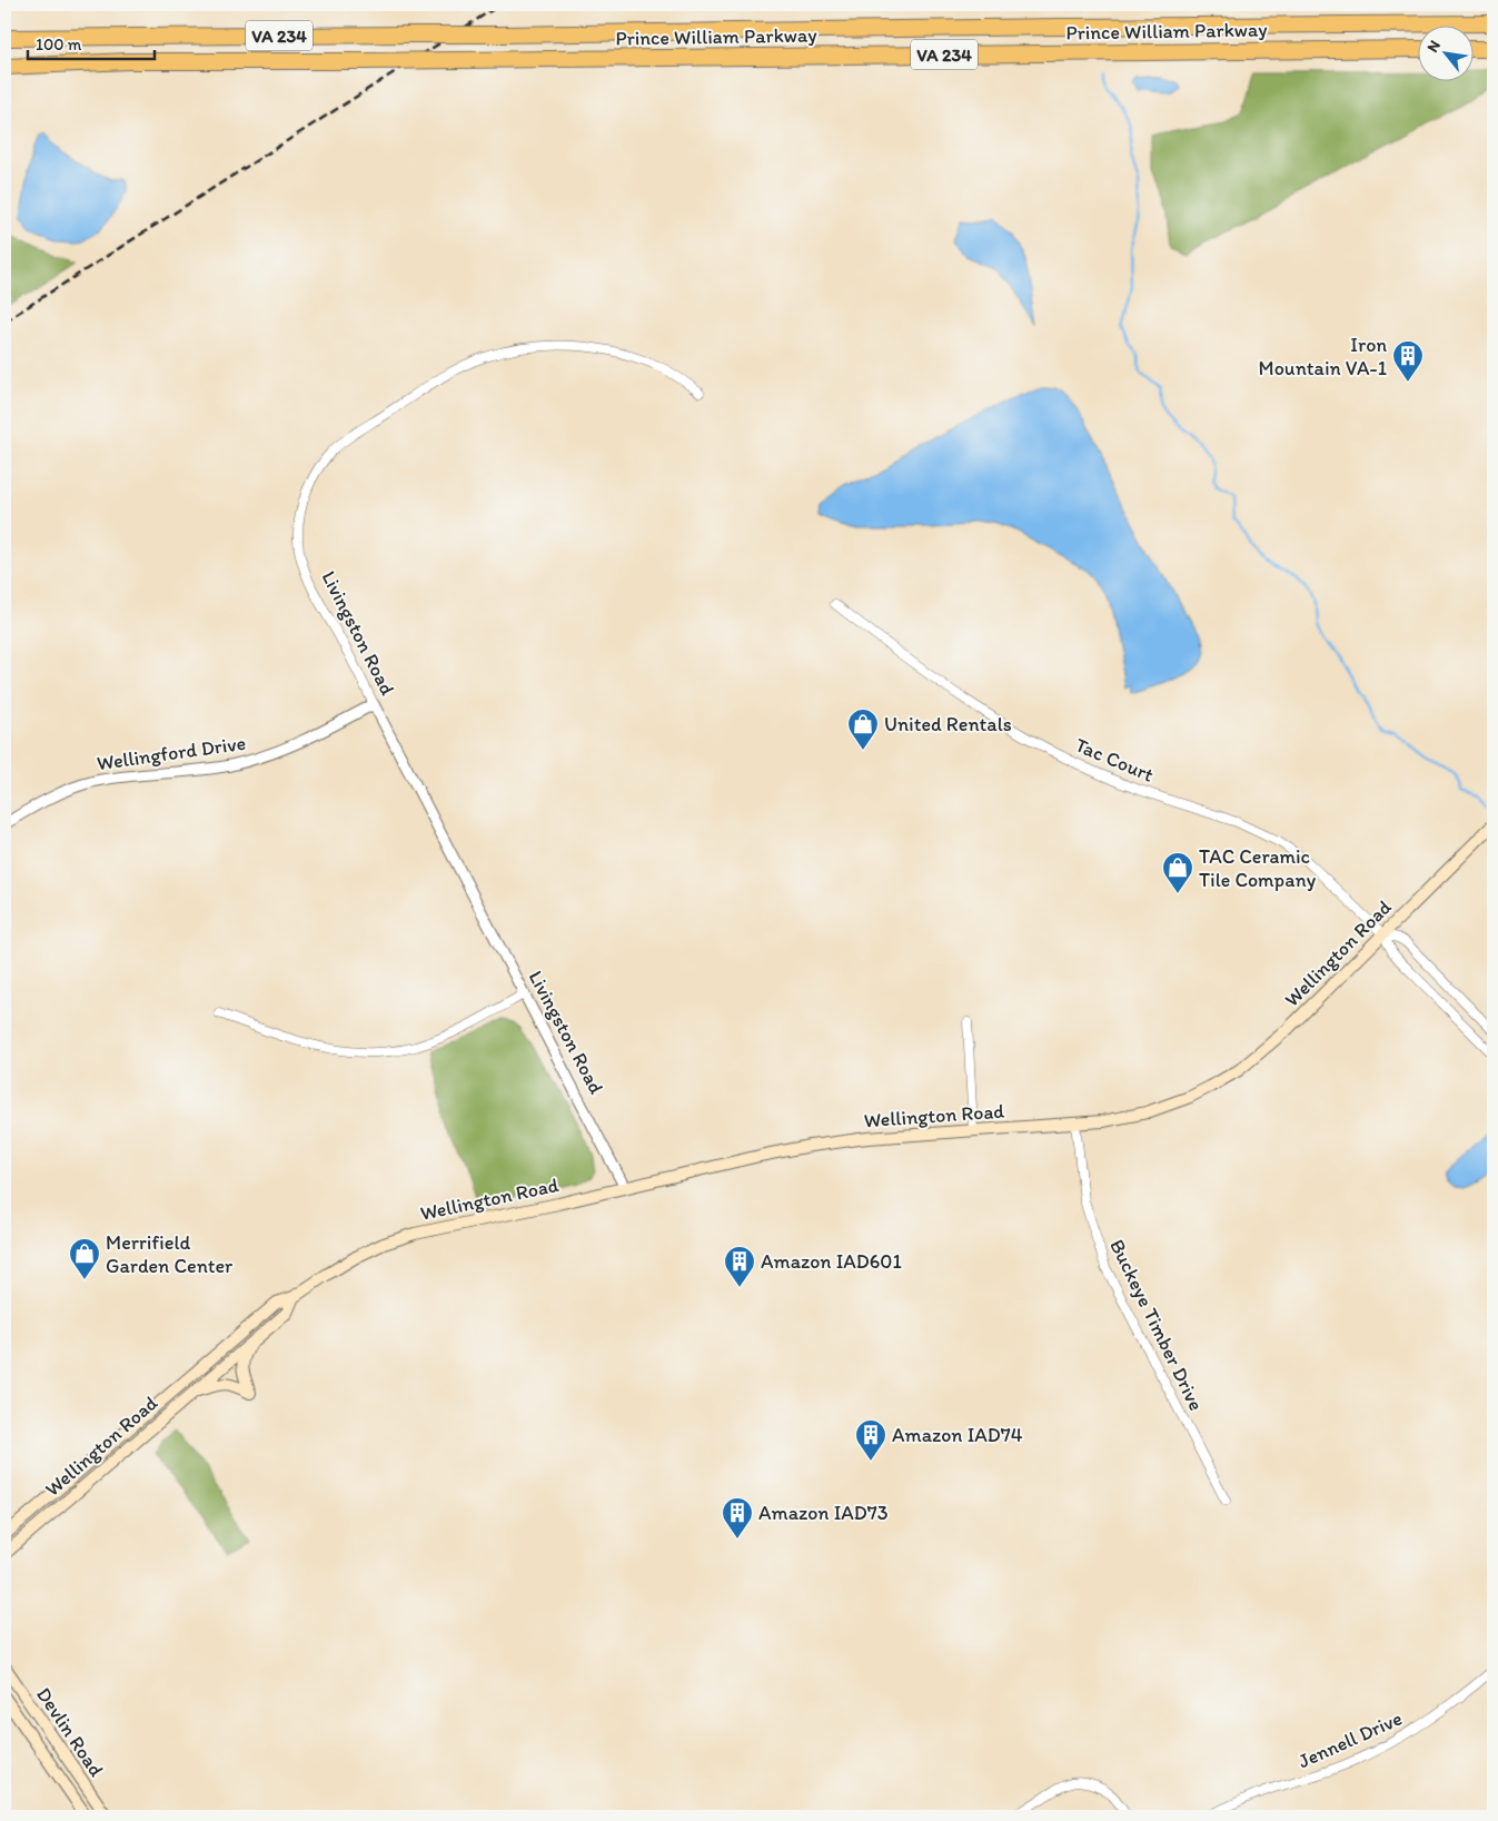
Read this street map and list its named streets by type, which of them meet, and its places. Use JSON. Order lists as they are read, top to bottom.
{
  "streets": {
    "highway": ["Prince William Parkway", "VA 234"],
    "main road": ["Wellington Road", "Devlin Road"],
    "street": [
      "Livingston Road",
      "Wellingford Drive",
      "Tac Court",
      "Buckeye Timber Drive",
      "Jennell Drive"
    ]
  },
  "crossings": [
    ["Livingston Road", "Wellingford Drive"],
    ["Livingston Road", "Wellington Road"],
    ["Tac Court", "Wellington Road"],
    ["Wellington Road", "Buckeye Timber Drive"]
  ],
  "places": {
    "building": [
      "Iron Mountain VA-1",
      "Amazon IAD601",
      "Amazon IAD74",
      "Amazon IAD73"
    ],
    "shop": ["United Rentals", "TAC Ceramic Tile Company", "Merrifield Garden Center"]
  },
  "scale_bar": "100 m",
  "north": "top left"
}
